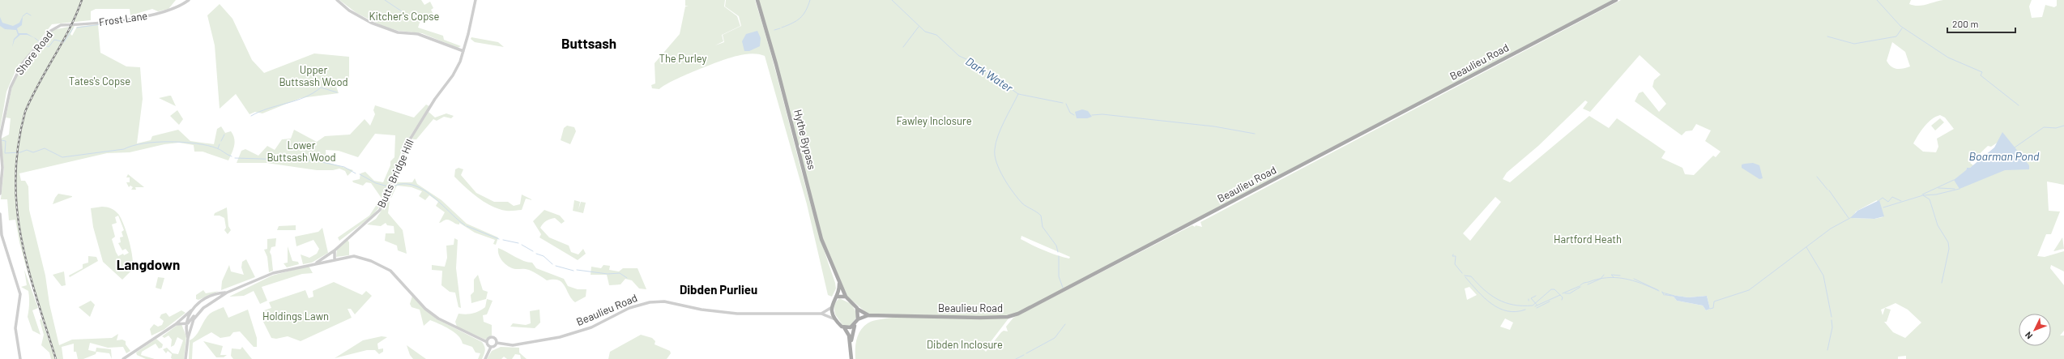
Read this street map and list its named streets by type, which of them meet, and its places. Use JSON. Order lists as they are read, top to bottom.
{
  "streets": {
    "main road": ["Beaulieu Road", "Hythe Bypass"],
    "street": ["Frost Lane", "Shore Road", "Butts Bridge Hill"]
  },
  "crossings": [
    ["Frost Lane", "Shore Road"],
    ["Beaulieu Road", "Hythe Bypass"]
  ],
  "districts": ["Buttsash", "Langdown", "Dibden Purlieu"],
  "water": ["Dark Water", "Boarman Pond"],
  "parks": [
    "Kitcher's Copse",
    "The Purley",
    "Upper Buttsash Wood",
    "Tates's Copse",
    "Fawley Inclosure",
    "Lower Buttsash Wood",
    "Hartford Heath",
    "Holdings Lawn",
    "Dibden Inclosure"
  ],
  "scale_bar": "200 m",
  "north": "bottom left"
}
